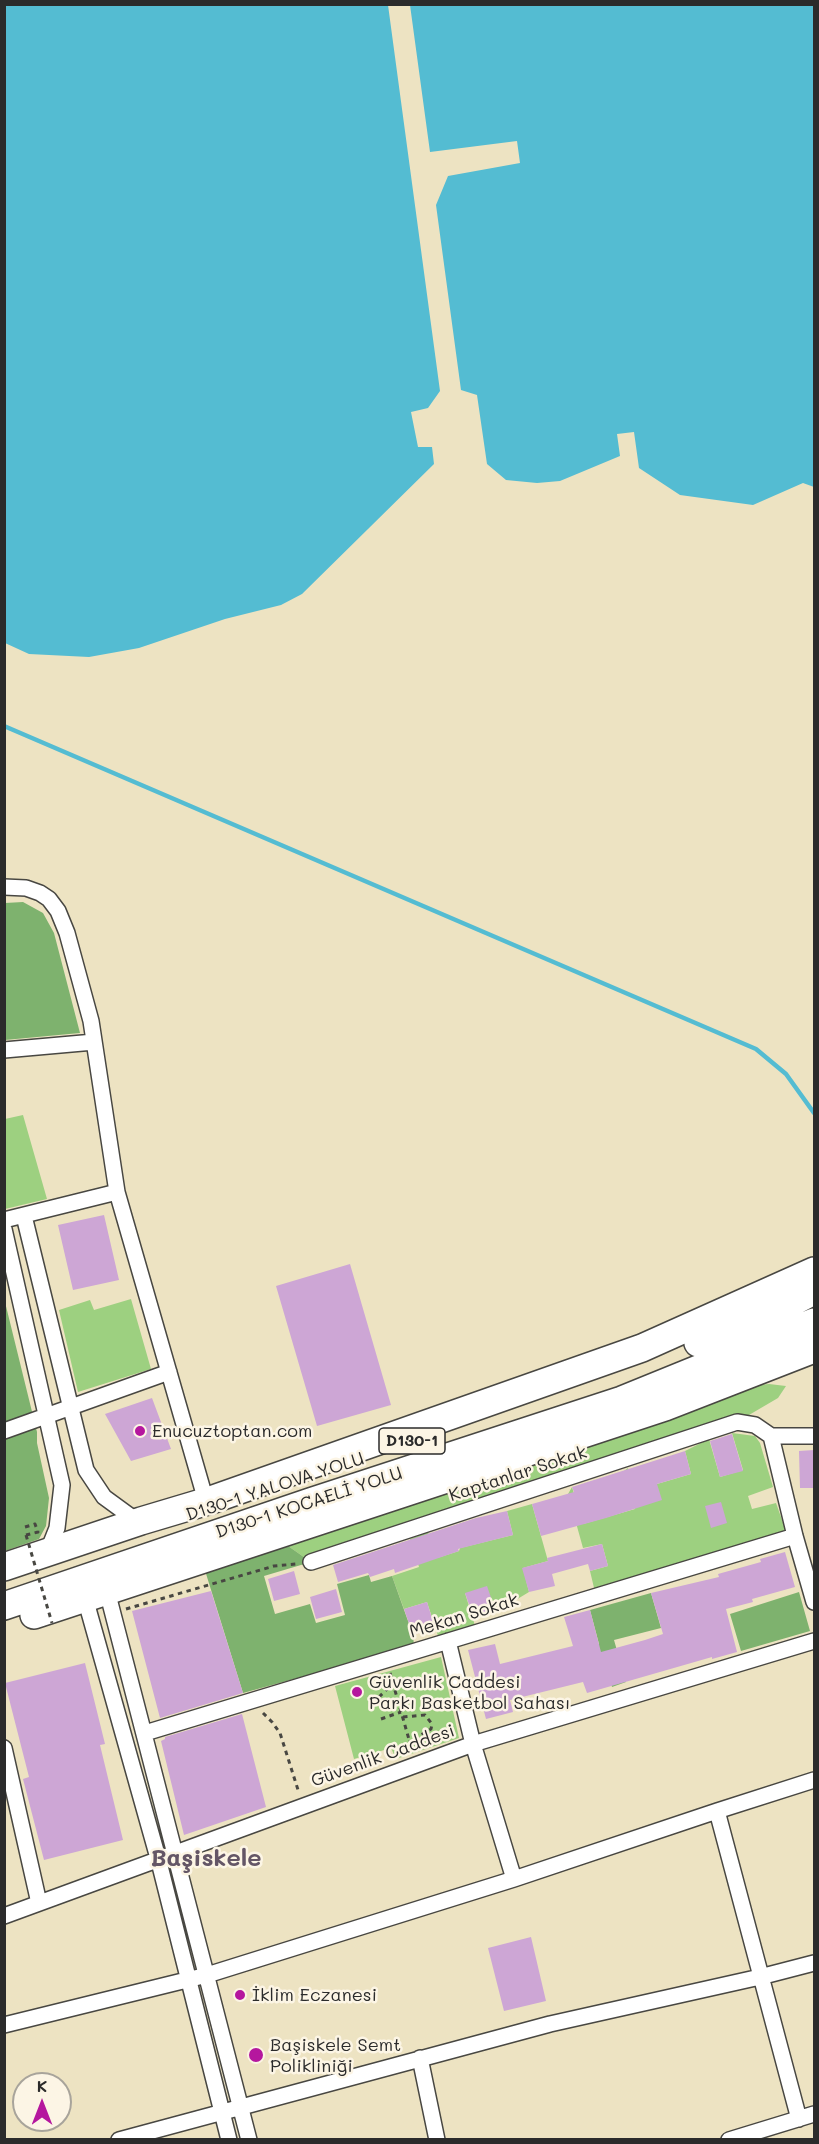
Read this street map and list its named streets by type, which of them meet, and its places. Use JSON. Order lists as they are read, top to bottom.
{
  "streets": {
    "highway": ["D130-1", "D130-1 YALOVA YOLU", "D130-1 KOCAELİ YOLU"],
    "street": ["Kaptanlar Sokak", "Mekan Sokak", "Güvenlik Caddesi"]
  },
  "districts": ["Başiskele"],
  "places": [
    "Enucuztoptan.com",
    "Güvenlik Caddesi Parkı Basketbol Sahası",
    "İklim Eczanesi",
    "Başiskele Semt Polikliniği"
  ],
  "north": "top"
}
